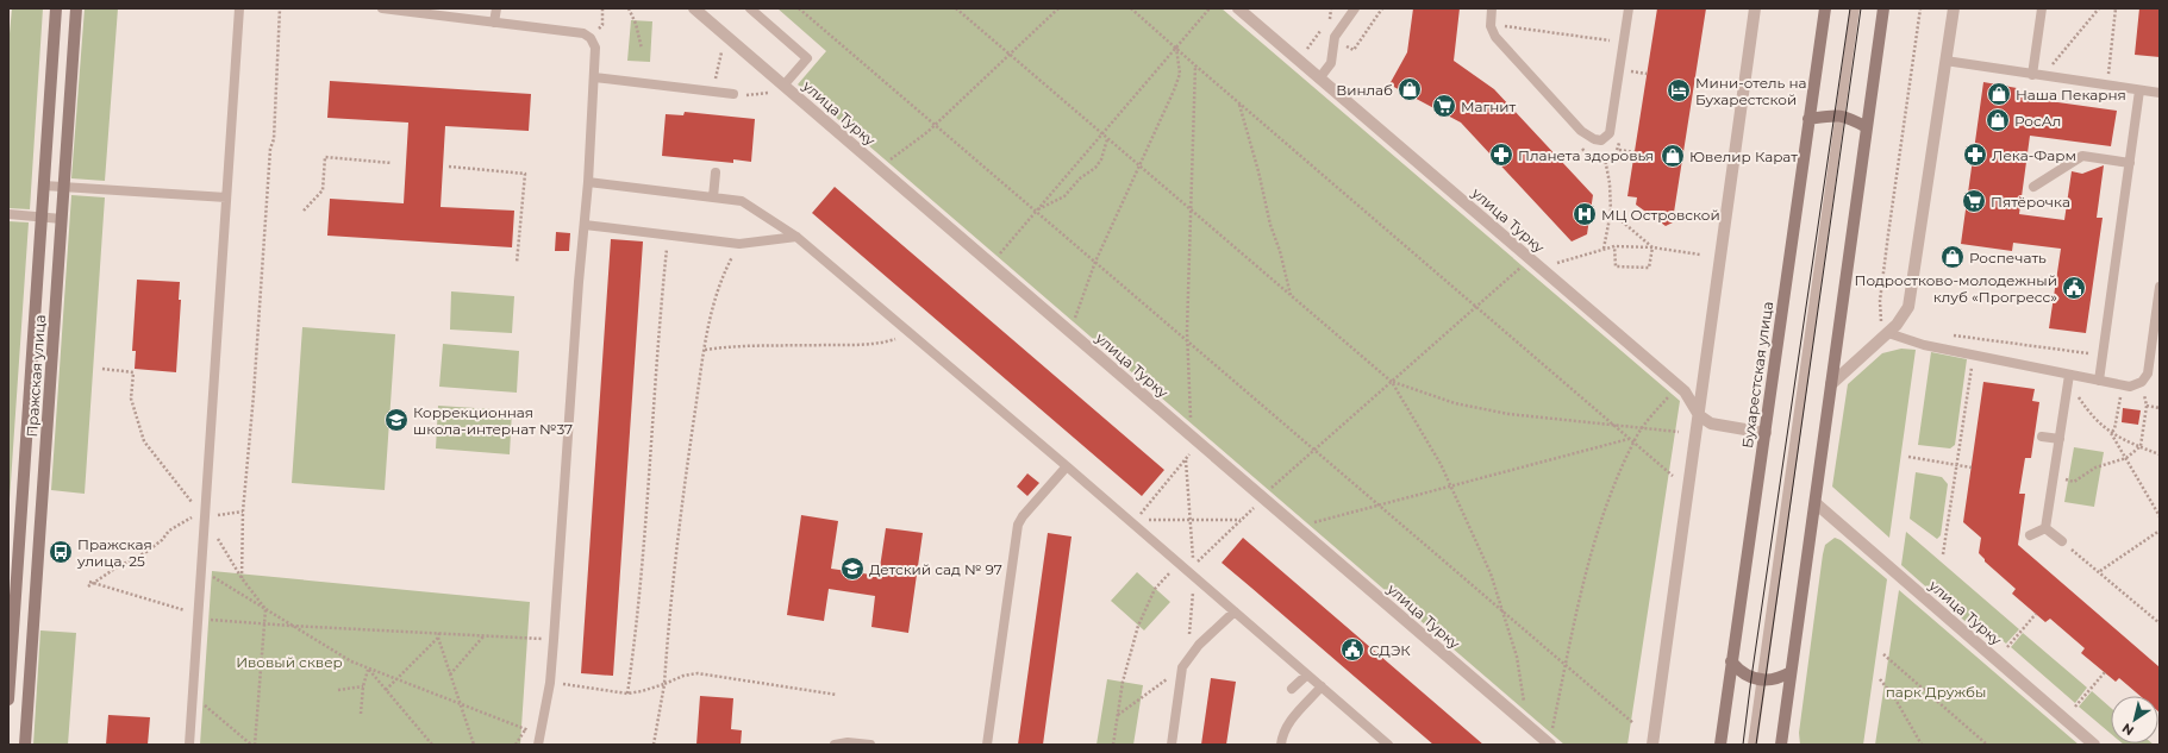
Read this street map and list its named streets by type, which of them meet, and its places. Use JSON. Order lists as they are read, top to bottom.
{
  "streets": {
    "main road": ["Бухарестская улица", "Пражская улица"],
    "street": ["улица Турку"]
  },
  "parks": ["Ивовый сквер", "парк Дружбы"],
  "places": {
    "shop": [
      "Винлаб",
      "Наша Пекарня",
      "РосАл",
      "Ювелир Карат",
      "Роспечать"
    ],
    "hotel": ["Мини-отель на Бухарестской"],
    "supermarket": ["Магнит", "Пятёрочка"],
    "pharmacy": ["Планета здоровья", "Лека-Фарм"],
    "hospital": ["МЦ Островской"],
    "public building": ["Подростково-молодежный клуб «Прогресс»", "СДЭК"],
    "school or university": ["Коррекционная школа-интернат №37", "Детский сад № 97"],
    "bus stop": ["Пражская улица, 25"]
  },
  "north": "bottom left"
}
